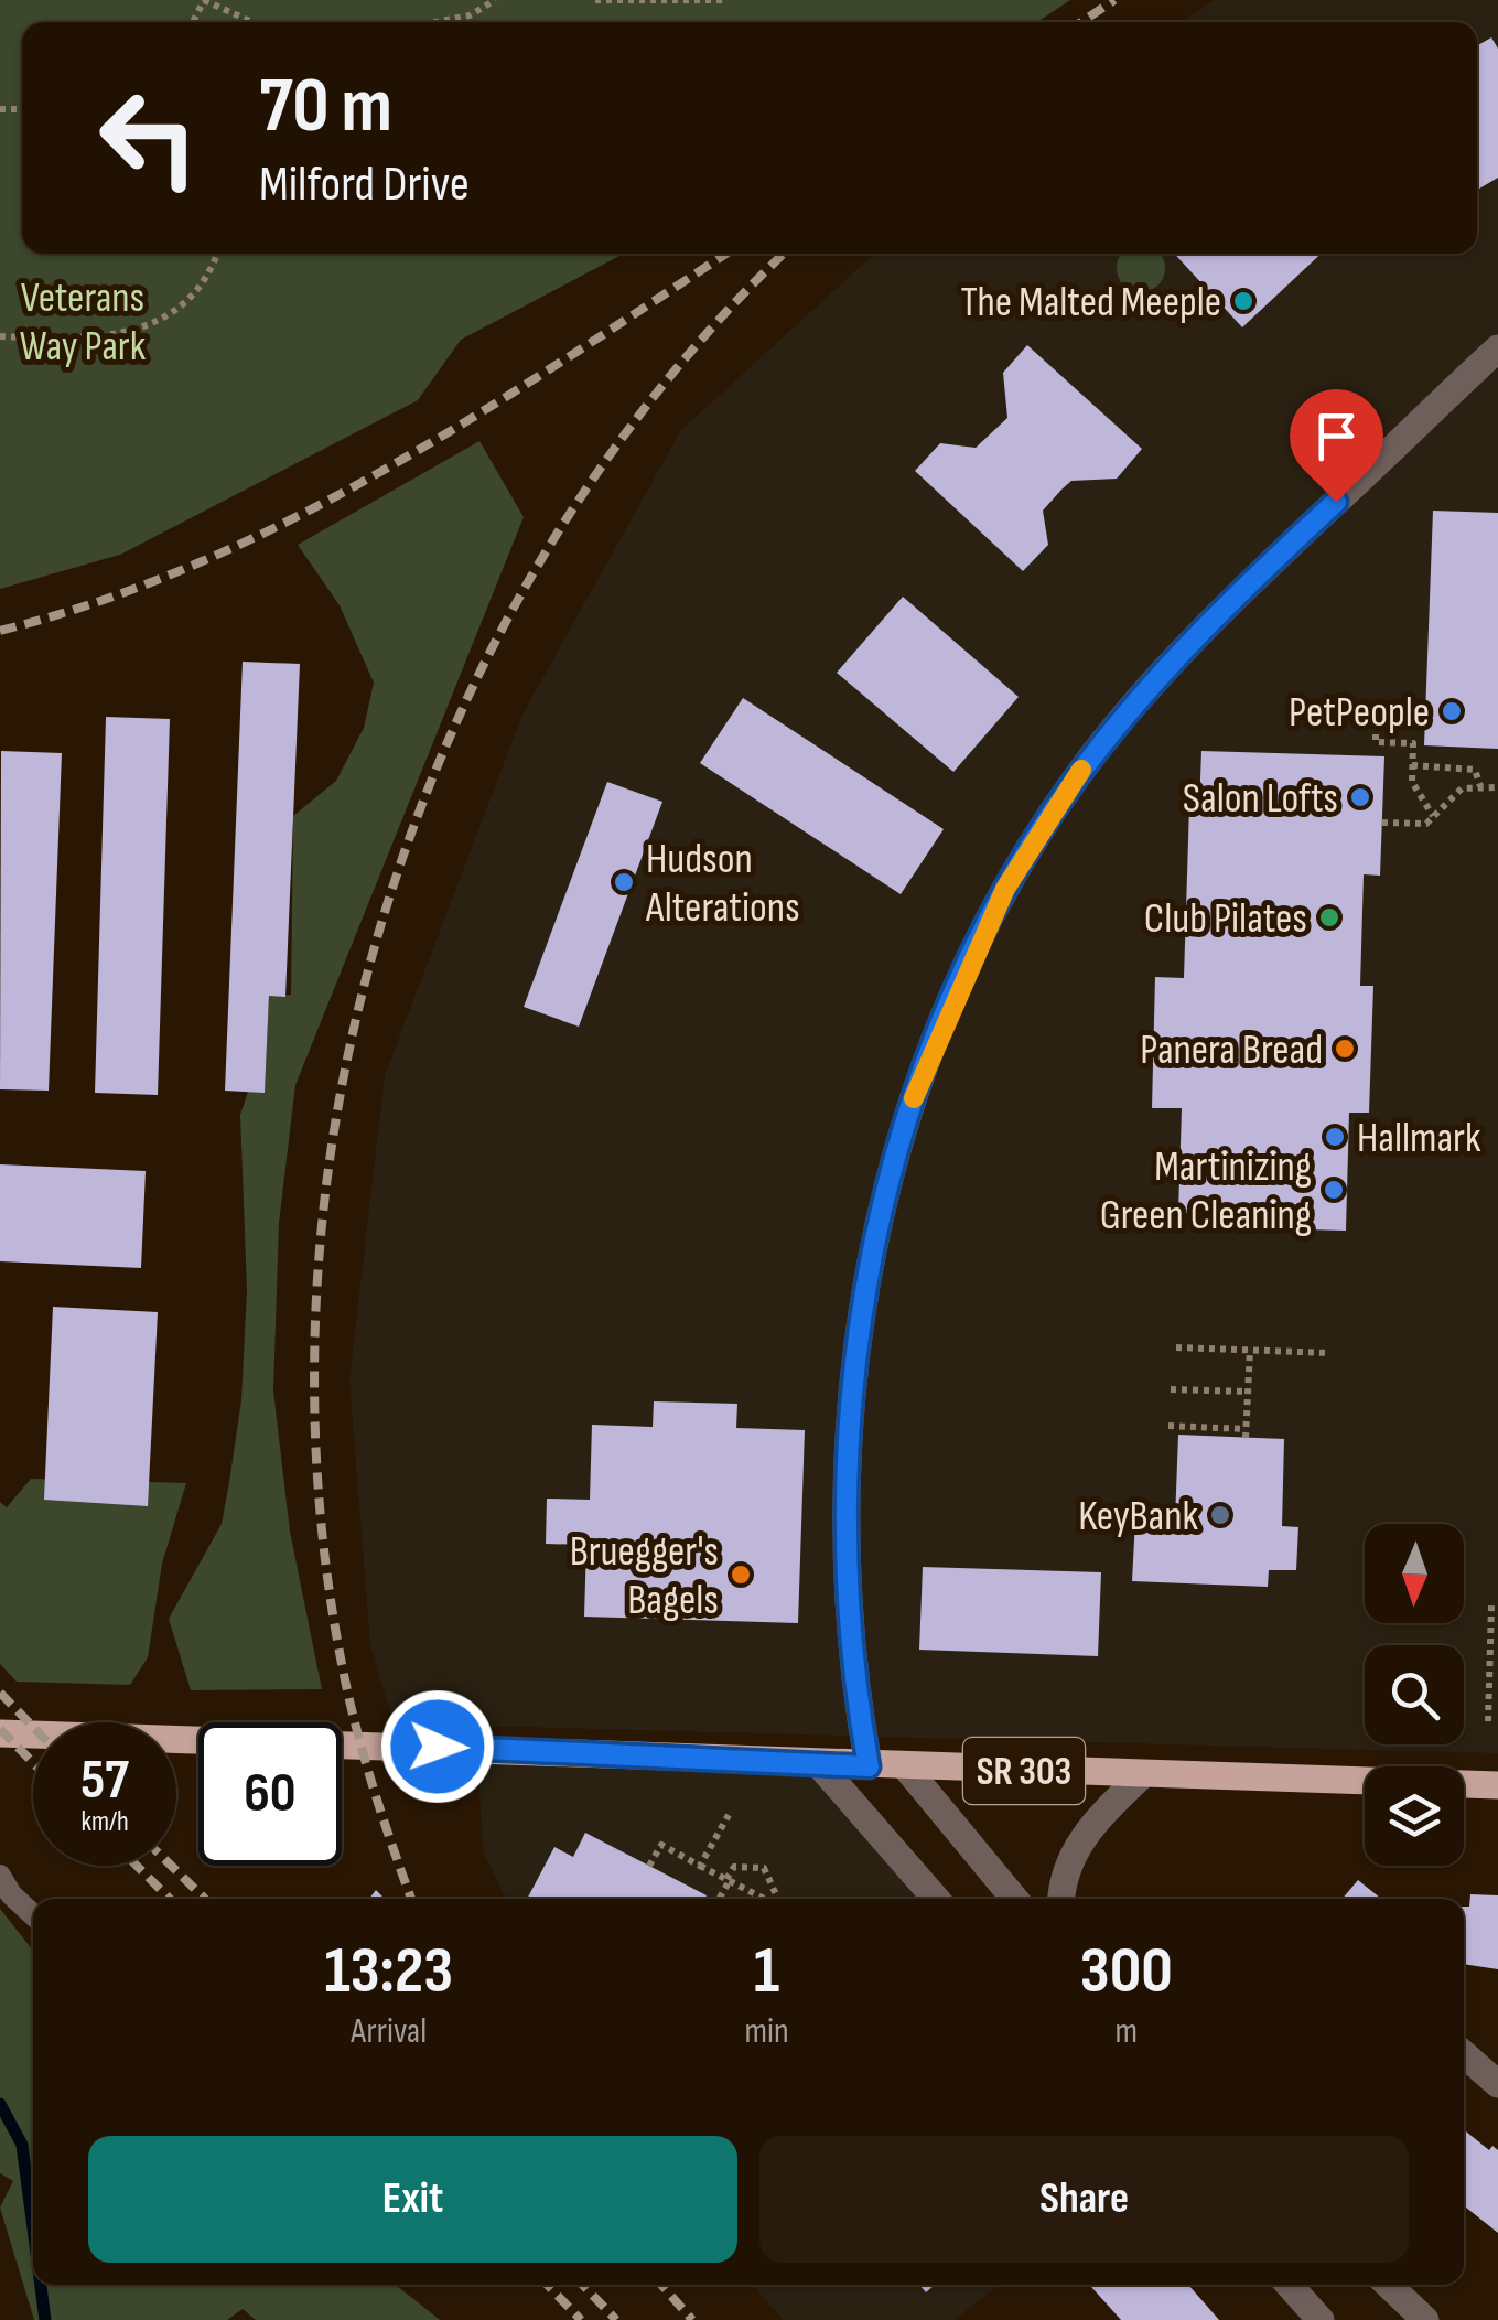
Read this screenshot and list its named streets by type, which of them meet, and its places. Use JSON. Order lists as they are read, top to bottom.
{
  "streets": {
    "main road": ["SR 303"]
  },
  "parks": ["Veterans Way Park"],
  "places": [
    "The Malted Meeple",
    "PetPeople",
    "Salon Lofts",
    "Hudson Alterations",
    "Club Pilates",
    "Panera Bread",
    "Hallmark",
    "Martinizing Green Cleaning",
    "KeyBank",
    "Bruegger's Bagels"
  ],
  "north": "bottom",
  "page": {
    "turn": ["70 m", "Milford Drive"],
    "speed": "57 km/h",
    "limit": "60",
    "eta": [
      "13:23",
      "Arrival",
      "1",
      "min",
      "300",
      "m"
    ],
    "buttons": ["Exit", "Share"]
  }
}
